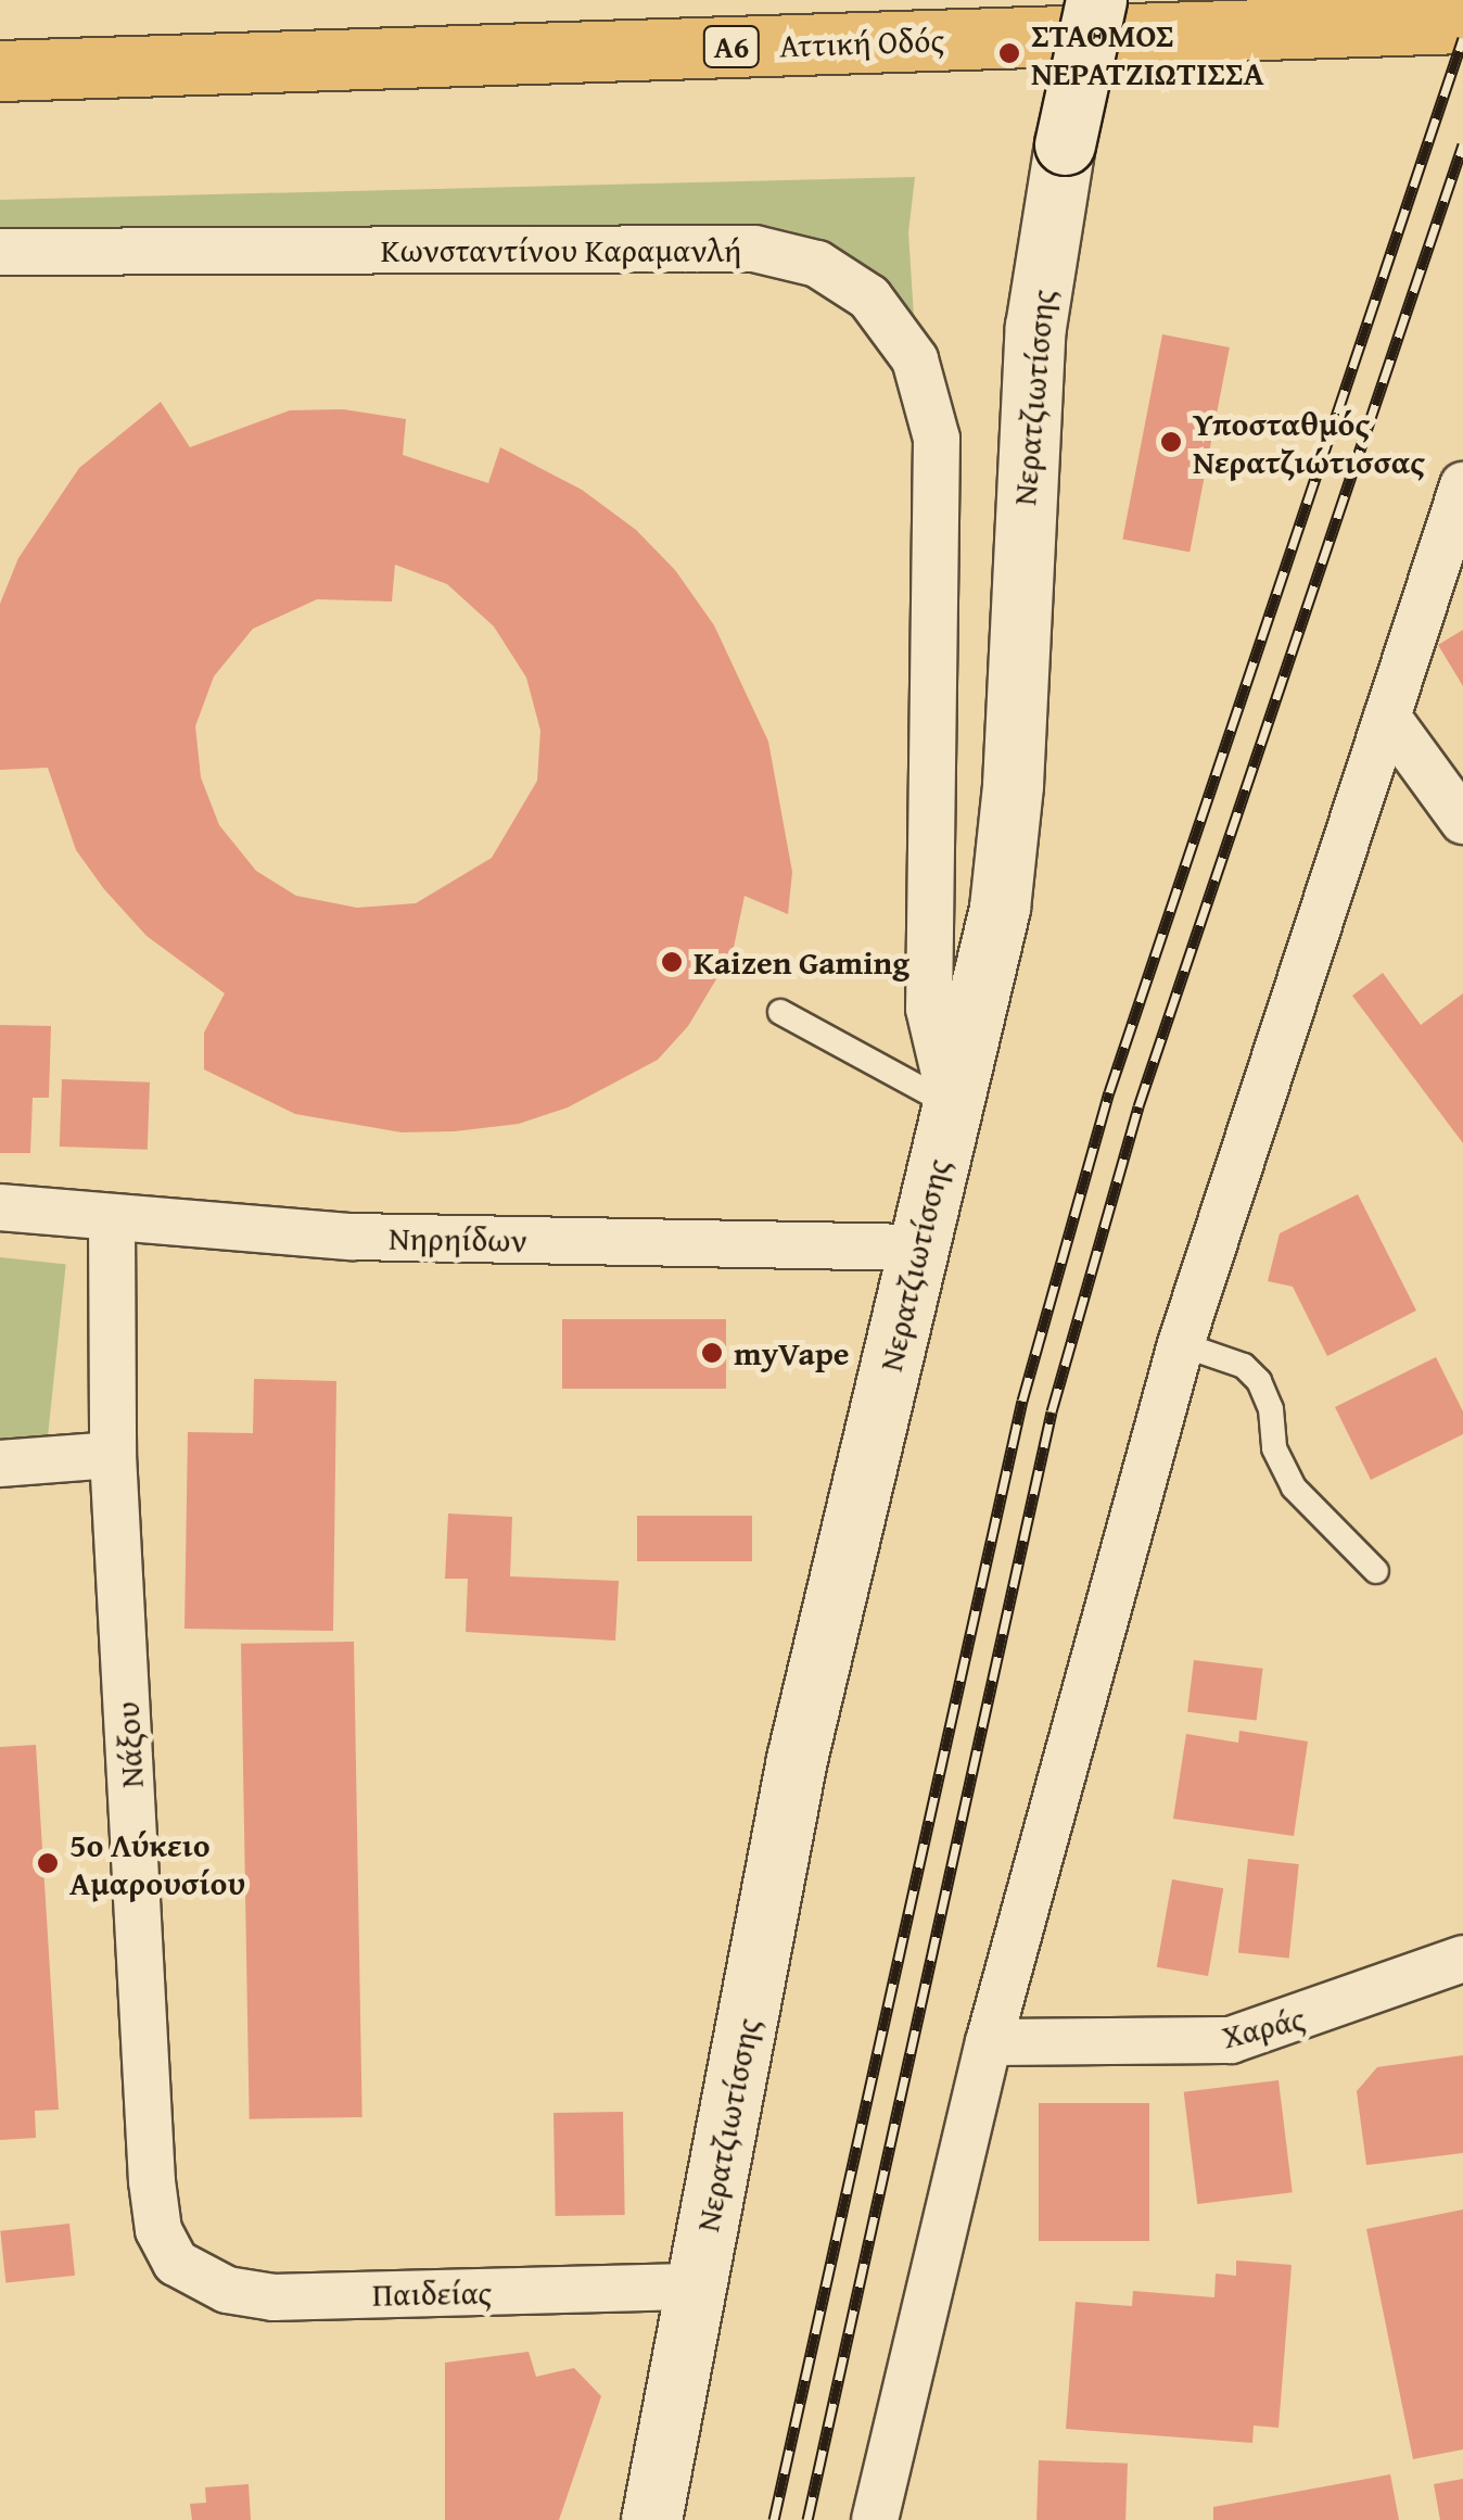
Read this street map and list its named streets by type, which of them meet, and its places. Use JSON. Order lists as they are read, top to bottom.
{
  "streets": {
    "highway": ["Αττική Οδός", "Α6"],
    "street": [
      "Κωνσταντίνου Καραμανλή",
      "Νερατζιωτίσσης",
      "Νηρηίδων",
      "Νάξου",
      "Χαράς",
      "Παιδείας"
    ]
  },
  "crossings": [
    ["Κωνσταντίνου Καραμανλή", "Νερατζιωτίσσης"],
    ["Νερατζιωτίσσης", "Νηρηίδων"],
    ["Νερατζιωτίσσης", "Παιδείας"],
    ["Νηρηίδων", "Νάξου"],
    ["Νάξου", "Παιδείας"]
  ],
  "places": [
    "ΣΤΑΘΜΟΣ ΝΕΡΑΤΖΙΩΤΙΣΣΑ",
    "Υποσταθμός Νερατζιώτισσας",
    "Kaizen Gaming",
    "myVape",
    "5ο Λύκειο Αμαρουσίου"
  ]
}
